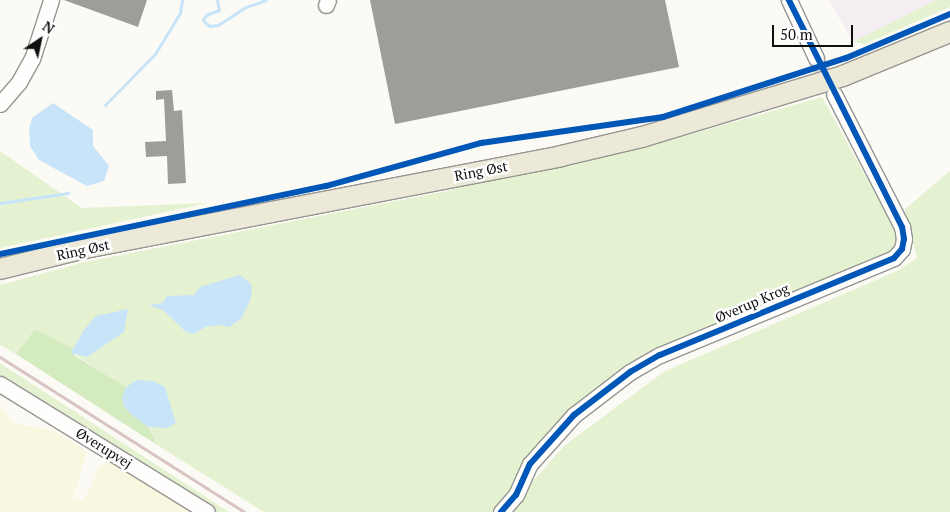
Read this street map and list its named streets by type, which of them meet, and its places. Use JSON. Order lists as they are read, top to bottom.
{
  "streets": {
    "main road": ["Ring Øst"],
    "street": ["Øverup Krog", "Øverupvej"]
  },
  "scale_bar": "50 m",
  "north": "top right"
}
